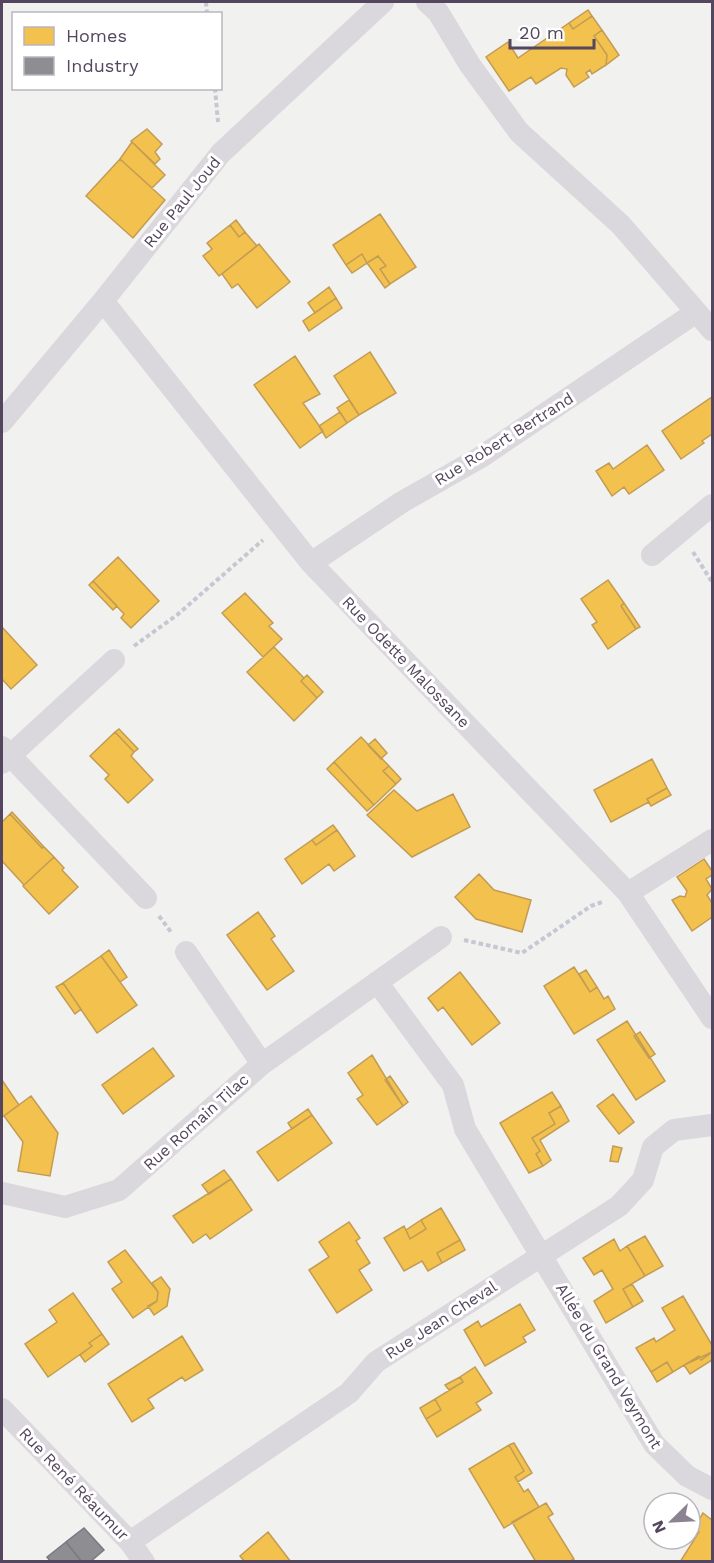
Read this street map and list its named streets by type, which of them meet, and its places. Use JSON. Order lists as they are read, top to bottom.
{
  "streets": {
    "street": [
      "Rue Paul Joud",
      "Rue Robert Bertrand",
      "Rue Odette Malossane",
      "Rue Romain Tilac",
      "Rue Jean Cheval",
      "Allée du Grand Veymont",
      "Rue René Réaumur"
    ]
  },
  "crossings": [
    ["Rue Paul Joud", "Rue Odette Malossane"],
    ["Rue Robert Bertrand", "Rue Odette Malossane"],
    ["Rue Jean Cheval", "Allée du Grand Veymont"],
    ["Rue Jean Cheval", "Rue René Réaumur"]
  ],
  "legend": ["Homes", "Industry"],
  "scale_bar": "20 m",
  "north": "bottom left"
}
